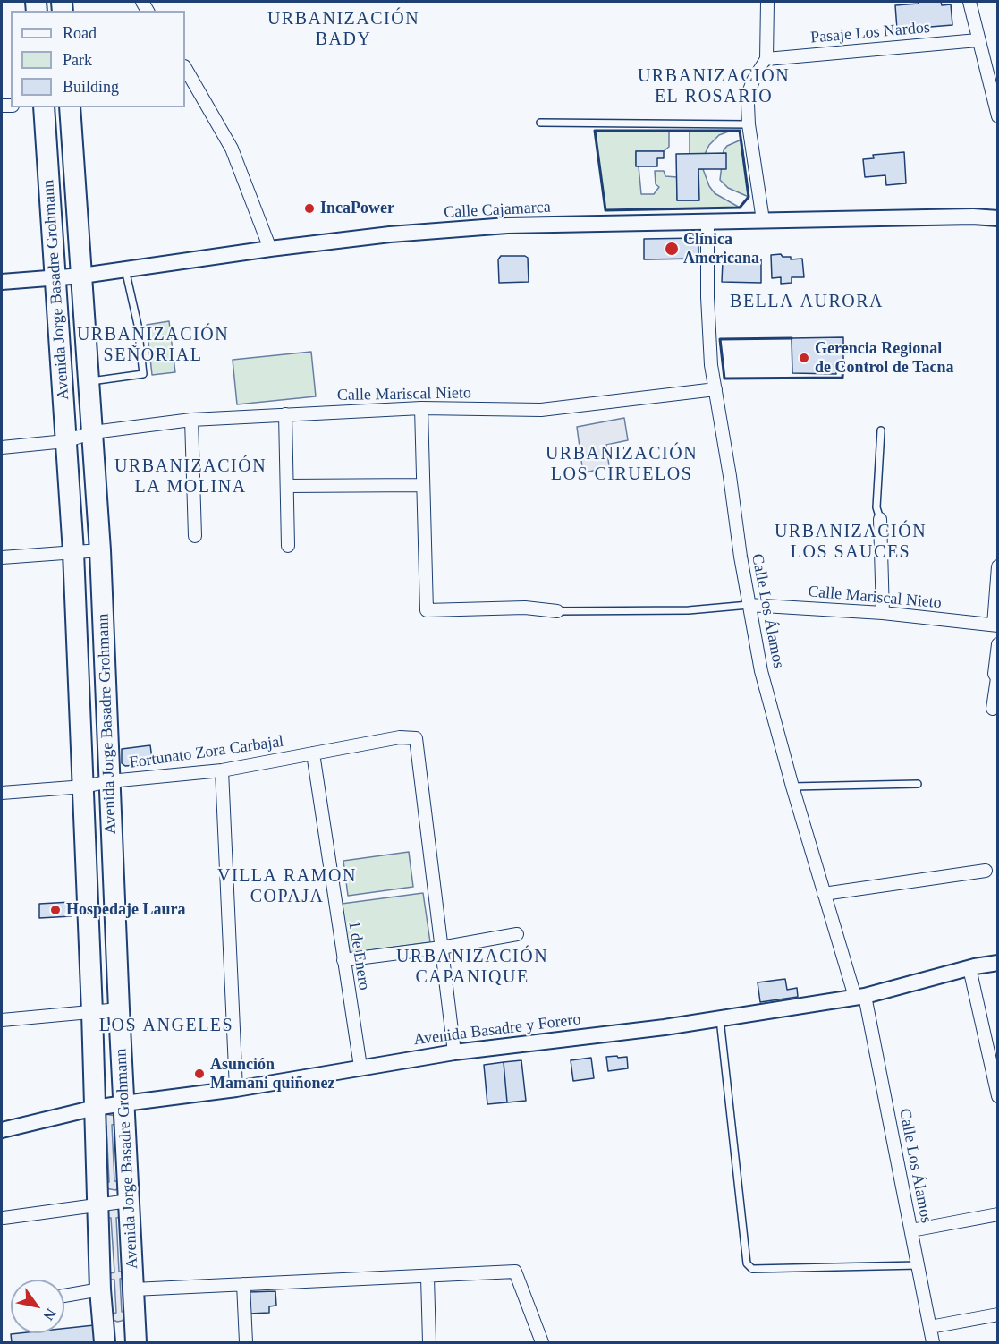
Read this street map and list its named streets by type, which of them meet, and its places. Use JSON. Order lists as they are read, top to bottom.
{
  "streets": {
    "highway": ["Avenida Jorge Basadre Grohmann"],
    "street": [
      "Pasaje Los Nardos",
      "Calle Cajamarca",
      "Calle Mariscal Nieto",
      "Calle Los Álamos",
      "Fortunato Zora Carbajal",
      "1 de Enero",
      "Avenida Basadre y Forero"
    ]
  },
  "crossings": [
    ["Calle Cajamarca", "Avenida Jorge Basadre Grohmann"],
    ["Calle Cajamarca", "Calle Los Álamos"],
    ["Avenida Jorge Basadre Grohmann", "Calle Mariscal Nieto"],
    ["Avenida Jorge Basadre Grohmann", "Fortunato Zora Carbajal"],
    ["Avenida Jorge Basadre Grohmann", "Avenida Basadre y Forero"],
    ["Calle Mariscal Nieto", "Calle Los Álamos"],
    ["Calle Los Álamos", "Avenida Basadre y Forero"],
    ["Fortunato Zora Carbajal", "1 de Enero"],
    ["1 de Enero", "Avenida Basadre y Forero"]
  ],
  "districts": [
    "URBANIZACIÓN BADY",
    "URBANIZACIÓN EL ROSARIO",
    "BELLA AURORA",
    "URBANIZACIÓN SEÑORIAL",
    "URBANIZACIÓN LOS CIRUELOS",
    "URBANIZACIÓN LA MOLINA",
    "URBANIZACIÓN LOS SAUCES",
    "VILLA RAMON COPAJA",
    "URBANIZACIÓN CAPANIQUE",
    "LOS ANGELES"
  ],
  "places": [
    "IncaPower",
    "Clínica Americana",
    "Gerencia Regional de Control de Tacna",
    "Hospedaje Laura",
    "Asunción Mamani quiñonez"
  ],
  "legend": ["Road", "Park", "Building"],
  "north": "bottom right"
}
